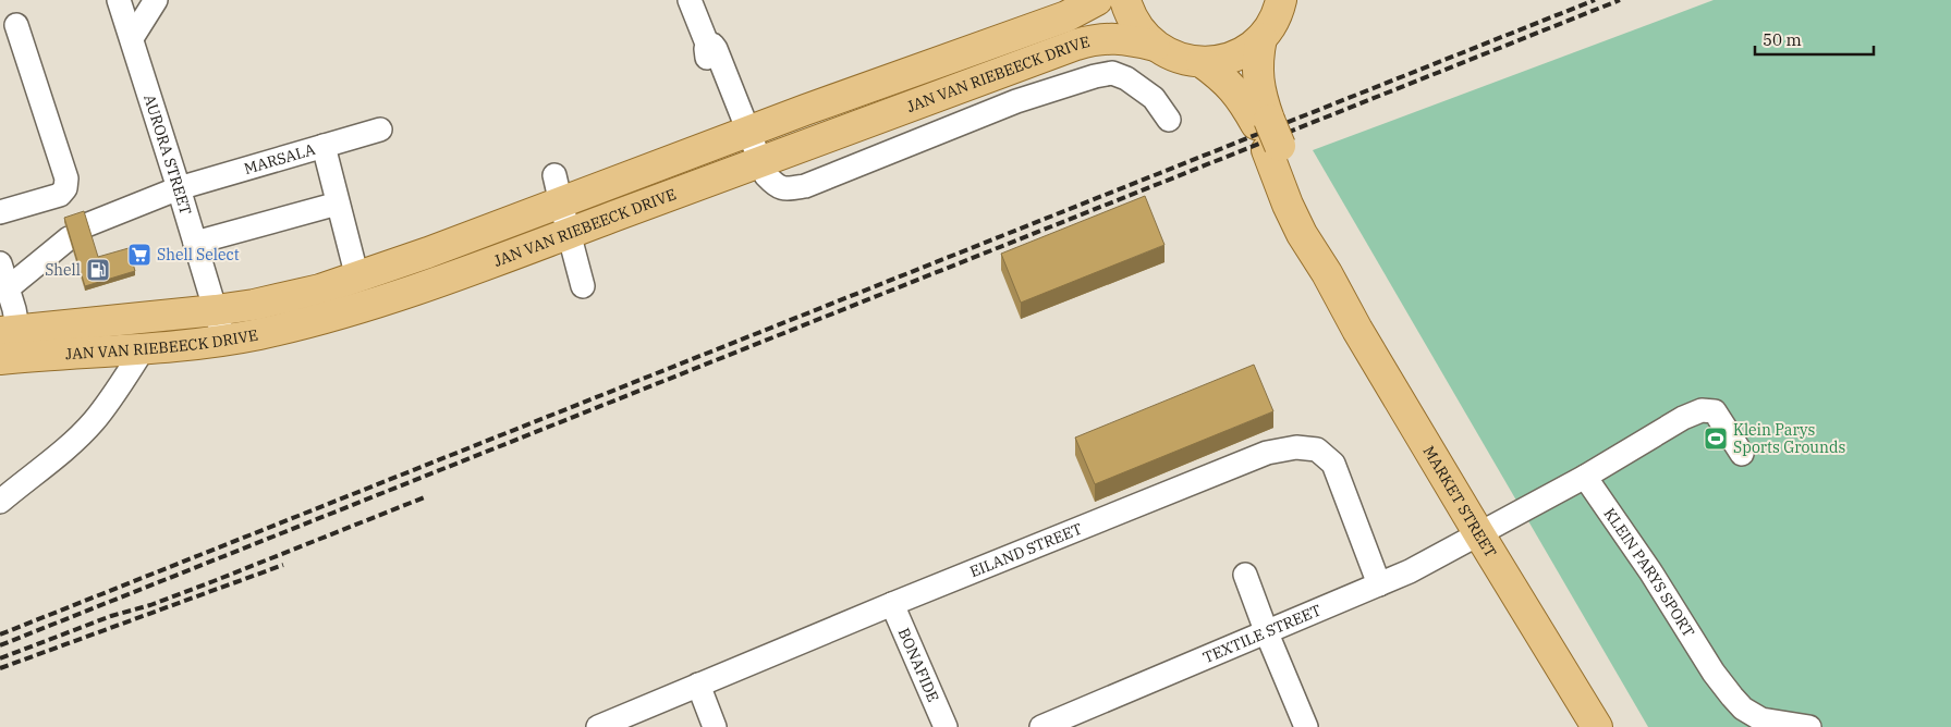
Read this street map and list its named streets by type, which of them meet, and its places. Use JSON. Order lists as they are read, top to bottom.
{
  "streets": {
    "main road": ["JAN VAN RIEBEECK DRIVE", "MARKET STREET"],
    "street": [
      "AURORA STREET",
      "MARSALA",
      "EILAND STREET",
      "KLEIN PARYS SPORT",
      "TEXTILE STREET",
      "BONAFIDE"
    ]
  },
  "crossings": [
    ["JAN VAN RIEBEECK DRIVE", "AURORA STREET"],
    ["AURORA STREET", "MARSALA"],
    ["MARKET STREET", "TEXTILE STREET"],
    ["EILAND STREET", "TEXTILE STREET"],
    ["EILAND STREET", "BONAFIDE"]
  ],
  "places": {
    "supermarket": ["Shell Select"],
    "fuel station": ["Shell"],
    "sports": ["Klein Parys Sports Grounds"]
  },
  "scale_bar": "50 m"
}
